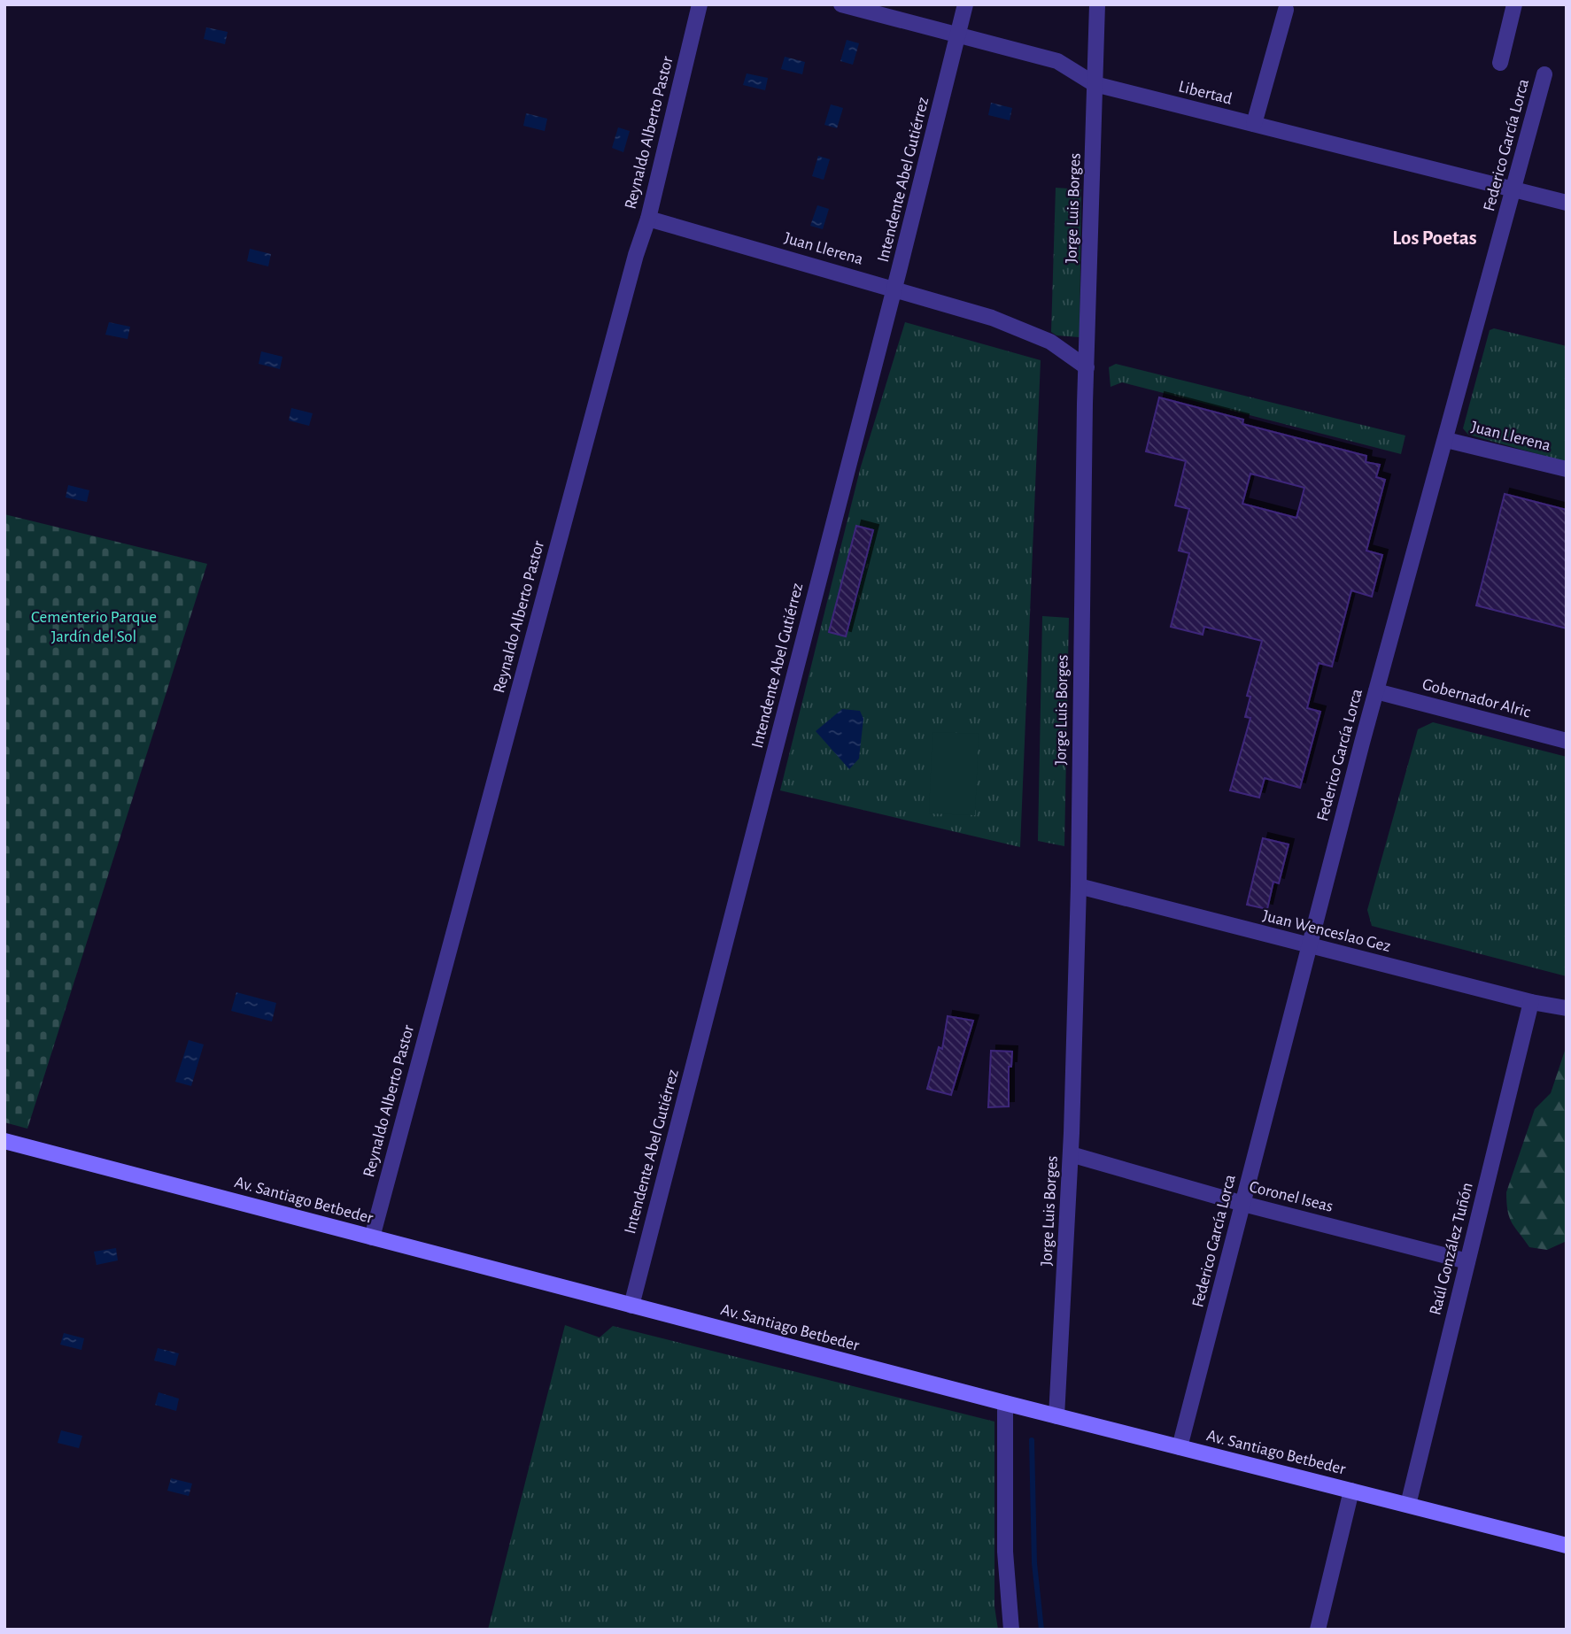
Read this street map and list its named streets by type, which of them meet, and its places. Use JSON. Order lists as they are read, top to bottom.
{
  "streets": {
    "main road": ["Av. Santiago Betbeder"],
    "street": [
      "Libertad",
      "Reynaldo Alberto Pastor",
      "Federico García Lorca",
      "Intendente Abel Gutiérrez",
      "Jorge Luis Borges",
      "Juan Llerena",
      "Gobernador Alric",
      "Juan Wenceslao Gez",
      "Coronel Iseas",
      "Raúl González Tuñón"
    ]
  },
  "crossings": [
    ["Libertad", "Federico García Lorca"],
    ["Libertad", "Intendente Abel Gutiérrez"],
    ["Libertad", "Jorge Luis Borges"],
    ["Reynaldo Alberto Pastor", "Juan Llerena"],
    ["Reynaldo Alberto Pastor", "Av. Santiago Betbeder"],
    ["Federico García Lorca", "Juan Llerena"],
    ["Federico García Lorca", "Gobernador Alric"],
    ["Federico García Lorca", "Juan Wenceslao Gez"],
    ["Federico García Lorca", "Coronel Iseas"],
    ["Federico García Lorca", "Av. Santiago Betbeder"],
    ["Intendente Abel Gutiérrez", "Juan Llerena"],
    ["Intendente Abel Gutiérrez", "Av. Santiago Betbeder"],
    ["Jorge Luis Borges", "Juan Llerena"],
    ["Jorge Luis Borges", "Juan Wenceslao Gez"],
    ["Jorge Luis Borges", "Coronel Iseas"],
    ["Jorge Luis Borges", "Av. Santiago Betbeder"],
    ["Juan Wenceslao Gez", "Raúl González Tuñón"],
    ["Coronel Iseas", "Raúl González Tuñón"],
    ["Av. Santiago Betbeder", "Raúl González Tuñón"]
  ],
  "districts": ["Los Poetas"],
  "parks": ["Cementerio Parque Jardín del Sol"]
}
